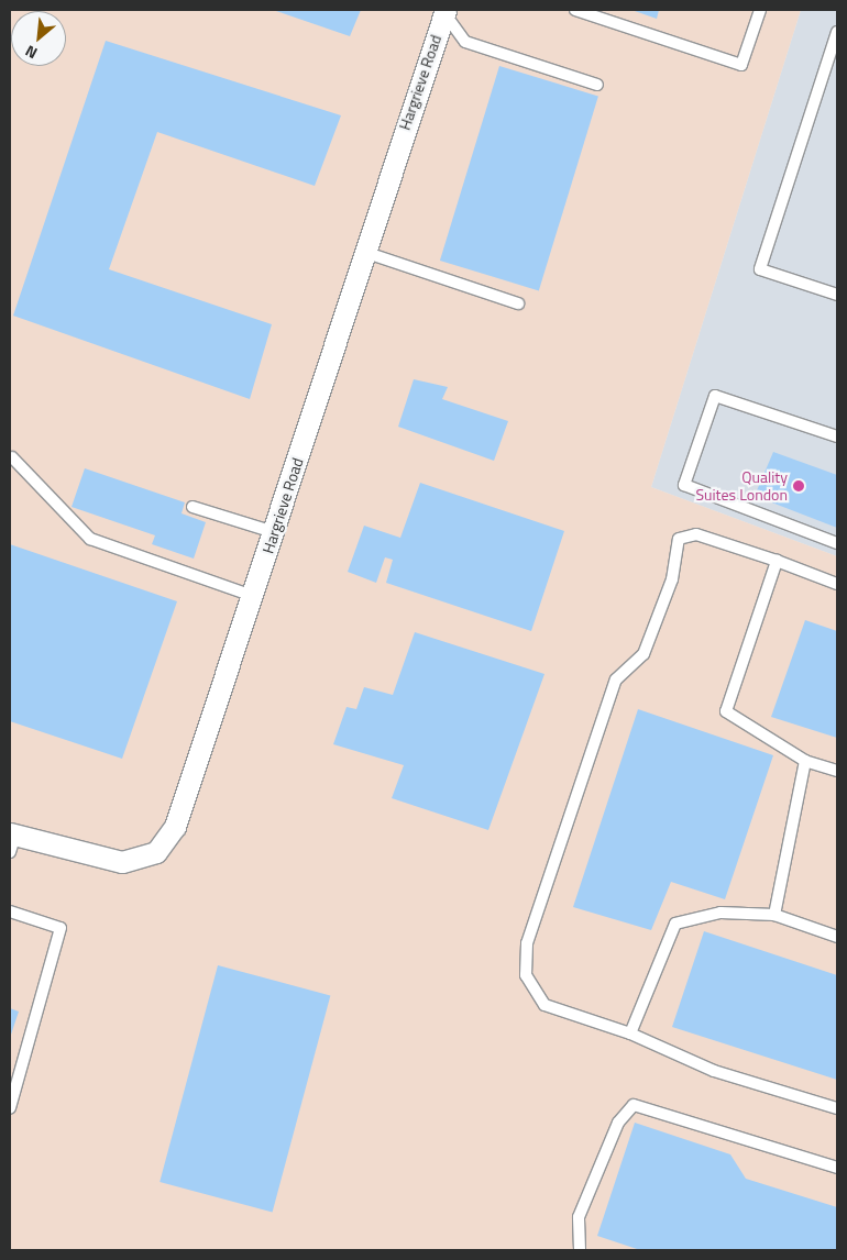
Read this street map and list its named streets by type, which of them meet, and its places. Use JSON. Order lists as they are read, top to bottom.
{
  "streets": {
    "street": ["Hargrieve Road"]
  },
  "places": ["Quality Suites London"],
  "north": "bottom left"
}
